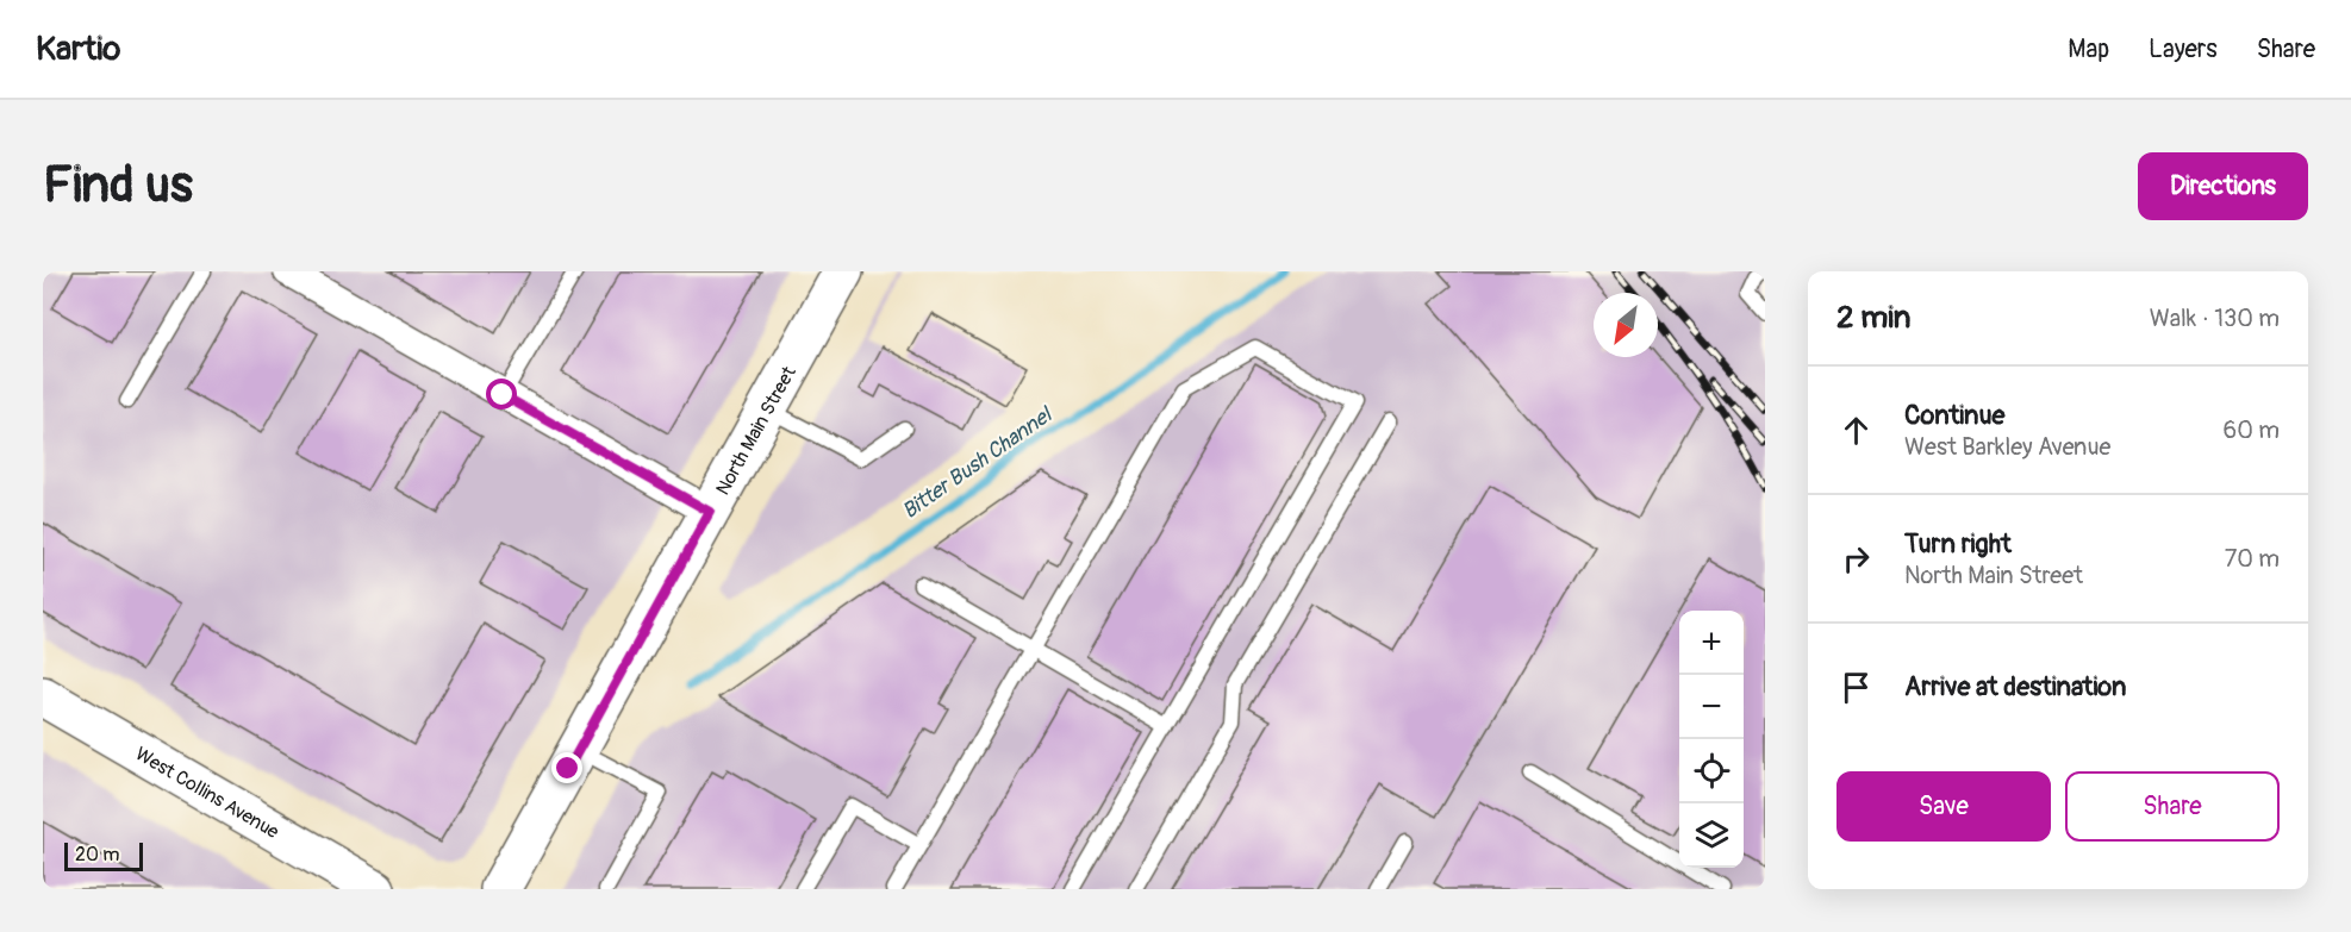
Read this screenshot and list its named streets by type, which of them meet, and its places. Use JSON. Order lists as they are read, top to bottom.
{
  "streets": {
    "main road": ["North Main Street", "West Collins Avenue"]
  },
  "water": ["Bitter Bush Channel"],
  "scale_bar": "20 m",
  "north": "bottom left",
  "page": {
    "header": "Kartio",
    "nav": ["Map", "Layers", "Share"],
    "buttons": [
      "Directions",
      ["Save", "Share"]
    ],
    "title": "Find us",
    "heading": ["2 min", "Walk · 130 m"],
    "list": [
      ["Continue", "West Barkley Avenue", "60 m"],
      ["Turn right", "North Main Street", "70 m"],
      "Arrive at destination"
    ],
    "map_buttons": ["+", "−"],
    "scale": "20 m"
  }
}
